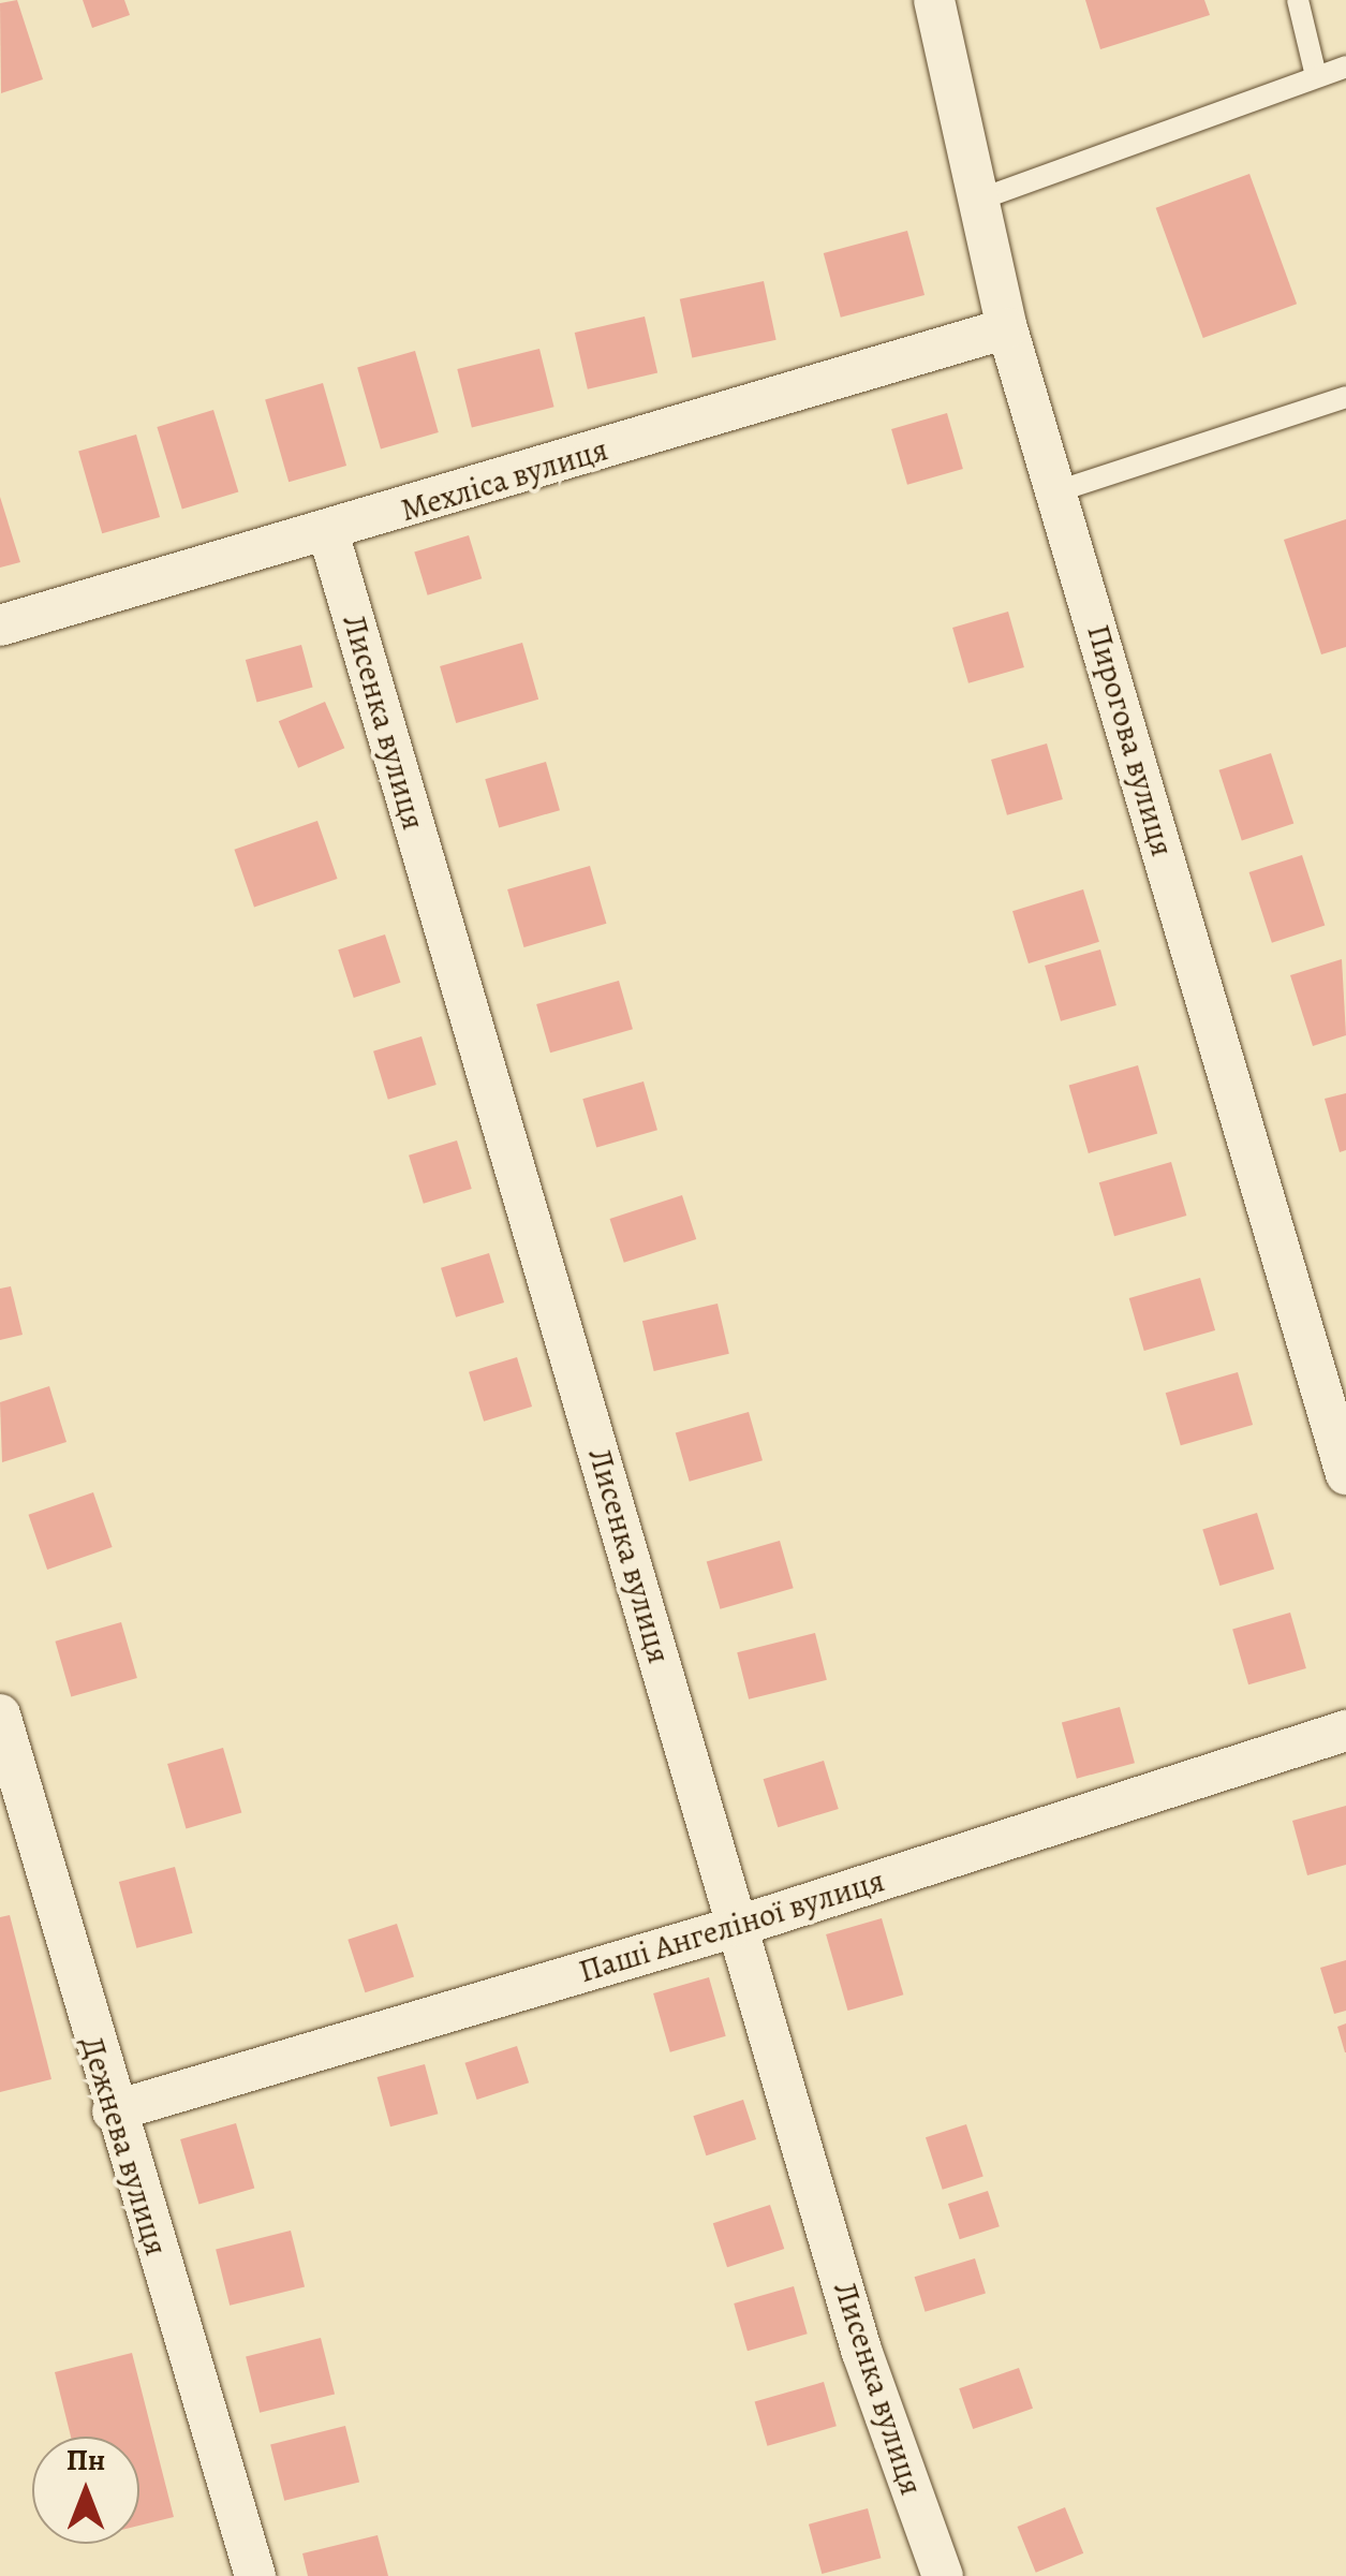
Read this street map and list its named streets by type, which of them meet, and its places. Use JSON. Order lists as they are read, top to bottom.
{
  "streets": {
    "street": [
      "Мехліса вулиця",
      "Лисенка вулиця",
      "Пирогова вулиця",
      "Паші Ангеліної вулиця",
      "Дежнева вулиця"
    ]
  },
  "crossings": [
    ["Мехліса вулиця", "Лисенка вулиця"],
    ["Мехліса вулиця", "Пирогова вулиця"],
    ["Лисенка вулиця", "Паші Ангеліної вулиця"],
    ["Паші Ангеліної вулиця", "Дежнева вулиця"]
  ],
  "north": "top"
}
